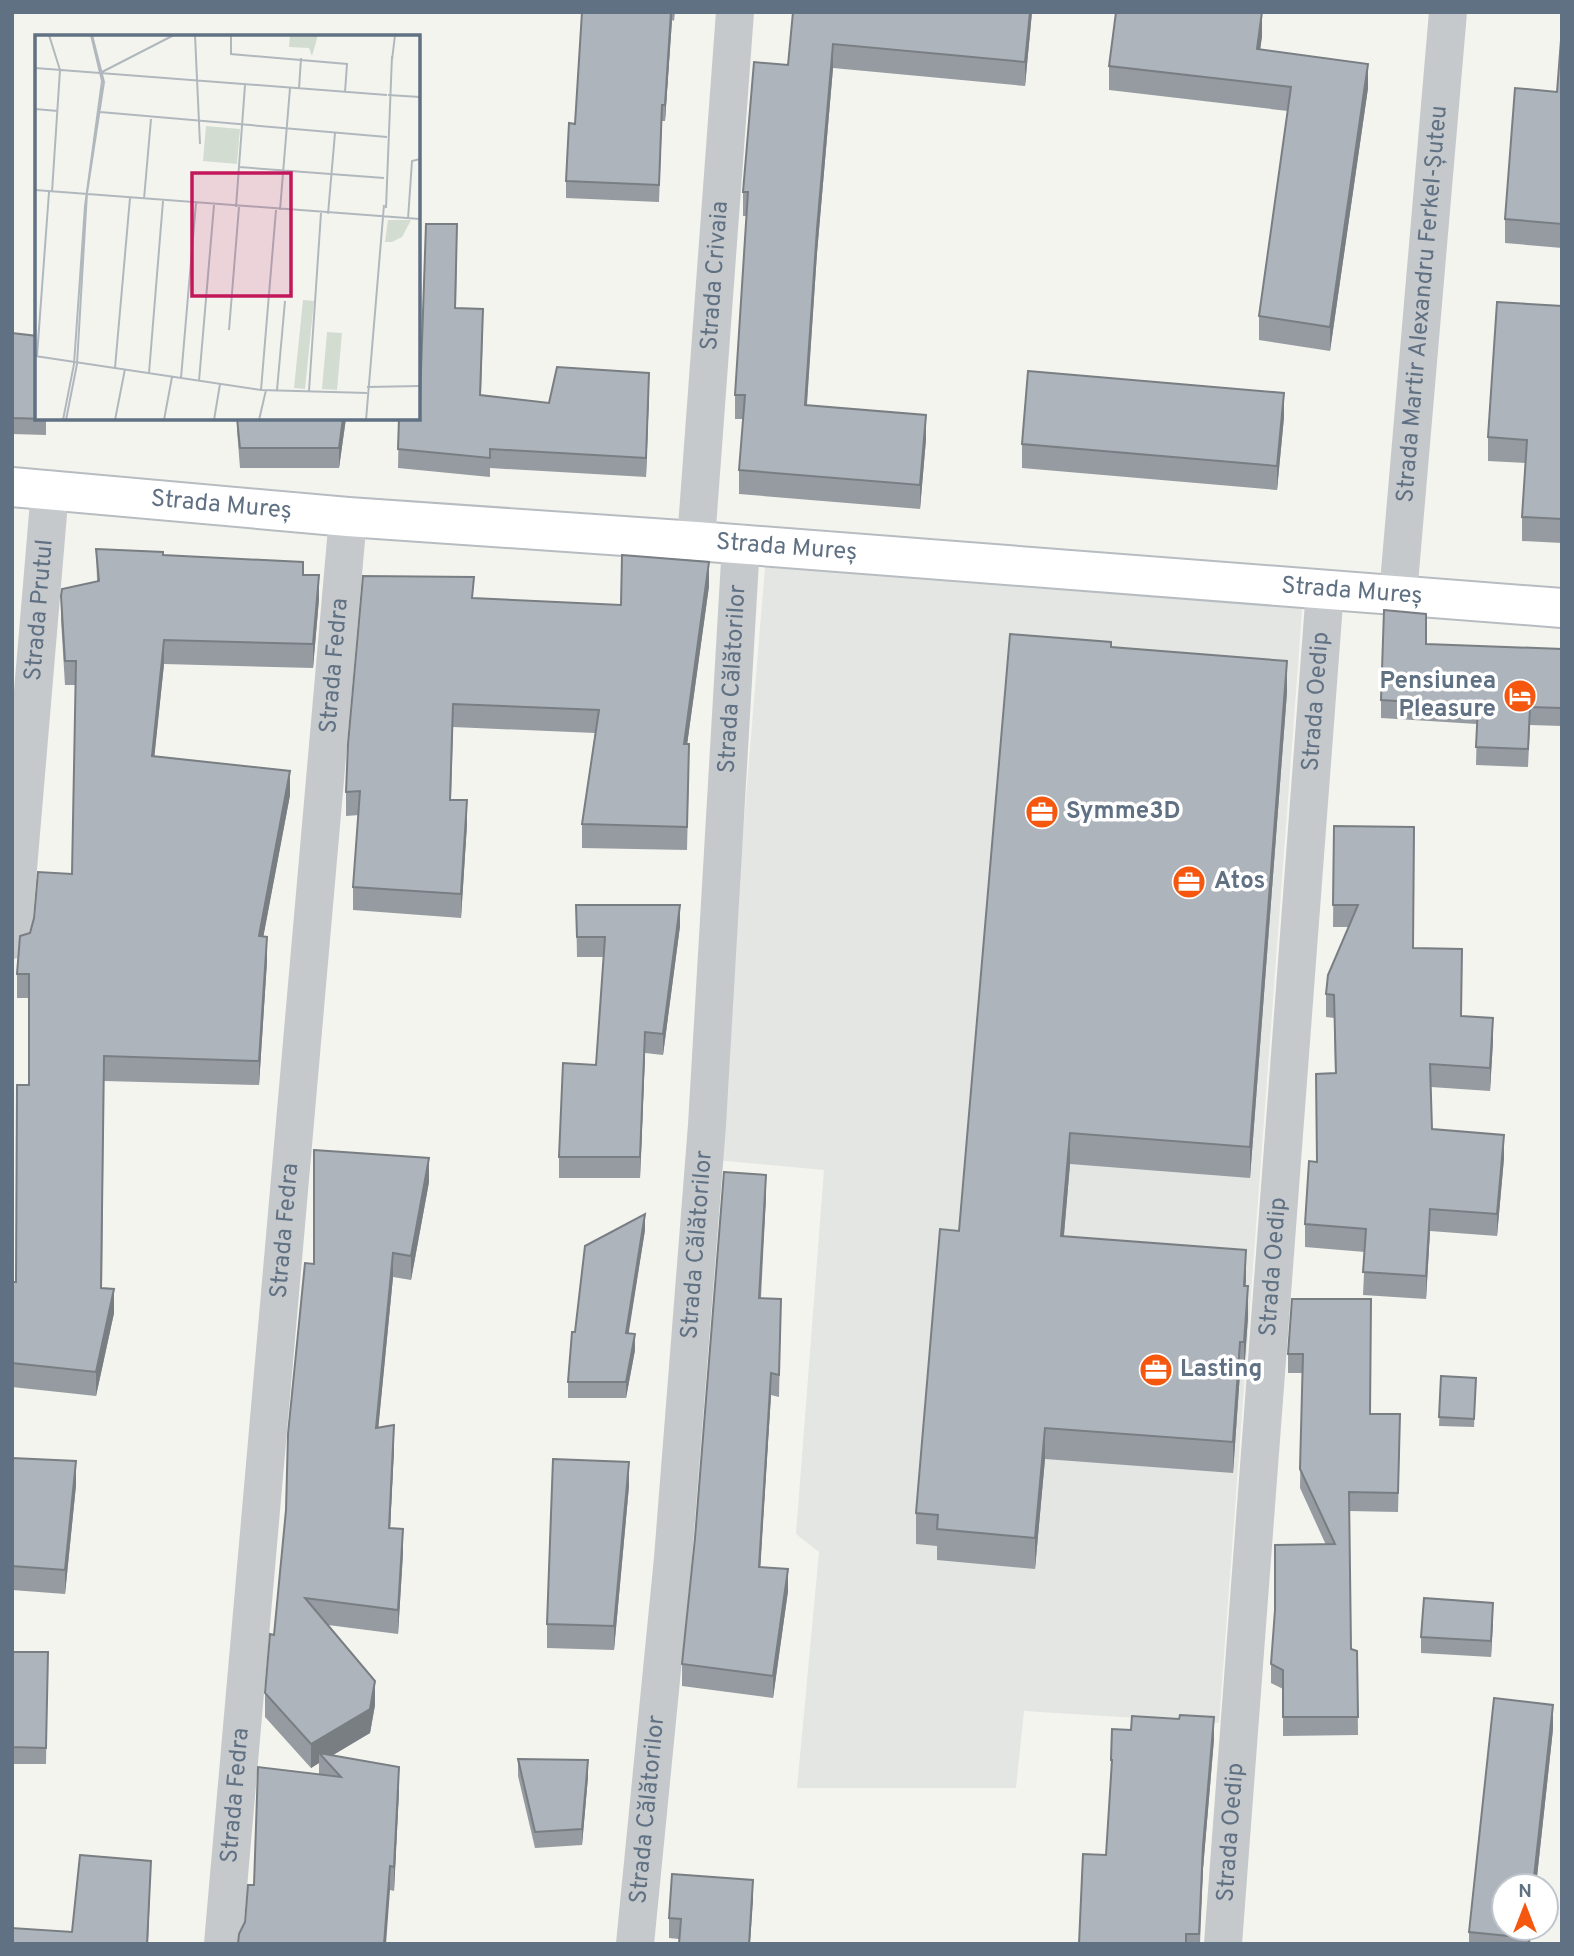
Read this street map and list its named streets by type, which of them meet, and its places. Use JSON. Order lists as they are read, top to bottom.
{
  "streets": {
    "street": [
      "Strada Crivaia",
      "Strada Martir Alexandru Ferkel-Șuteu",
      "Strada Mureș",
      "Strada Prutul",
      "Strada Fedra",
      "Strada Călătorilor",
      "Strada Oedip"
    ]
  },
  "crossings": [
    ["Strada Crivaia", "Strada Mureș"],
    ["Strada Martir Alexandru Ferkel-Șuteu", "Strada Mureș"],
    ["Strada Mureș", "Strada Prutul"],
    ["Strada Mureș", "Strada Fedra"],
    ["Strada Mureș", "Strada Călătorilor"],
    ["Strada Mureș", "Strada Oedip"]
  ],
  "places": {
    "hotel": ["Pensiunea Pleasure"],
    "office": ["Symme3D", "Atos", "Lasting"]
  },
  "north": "top"
}
